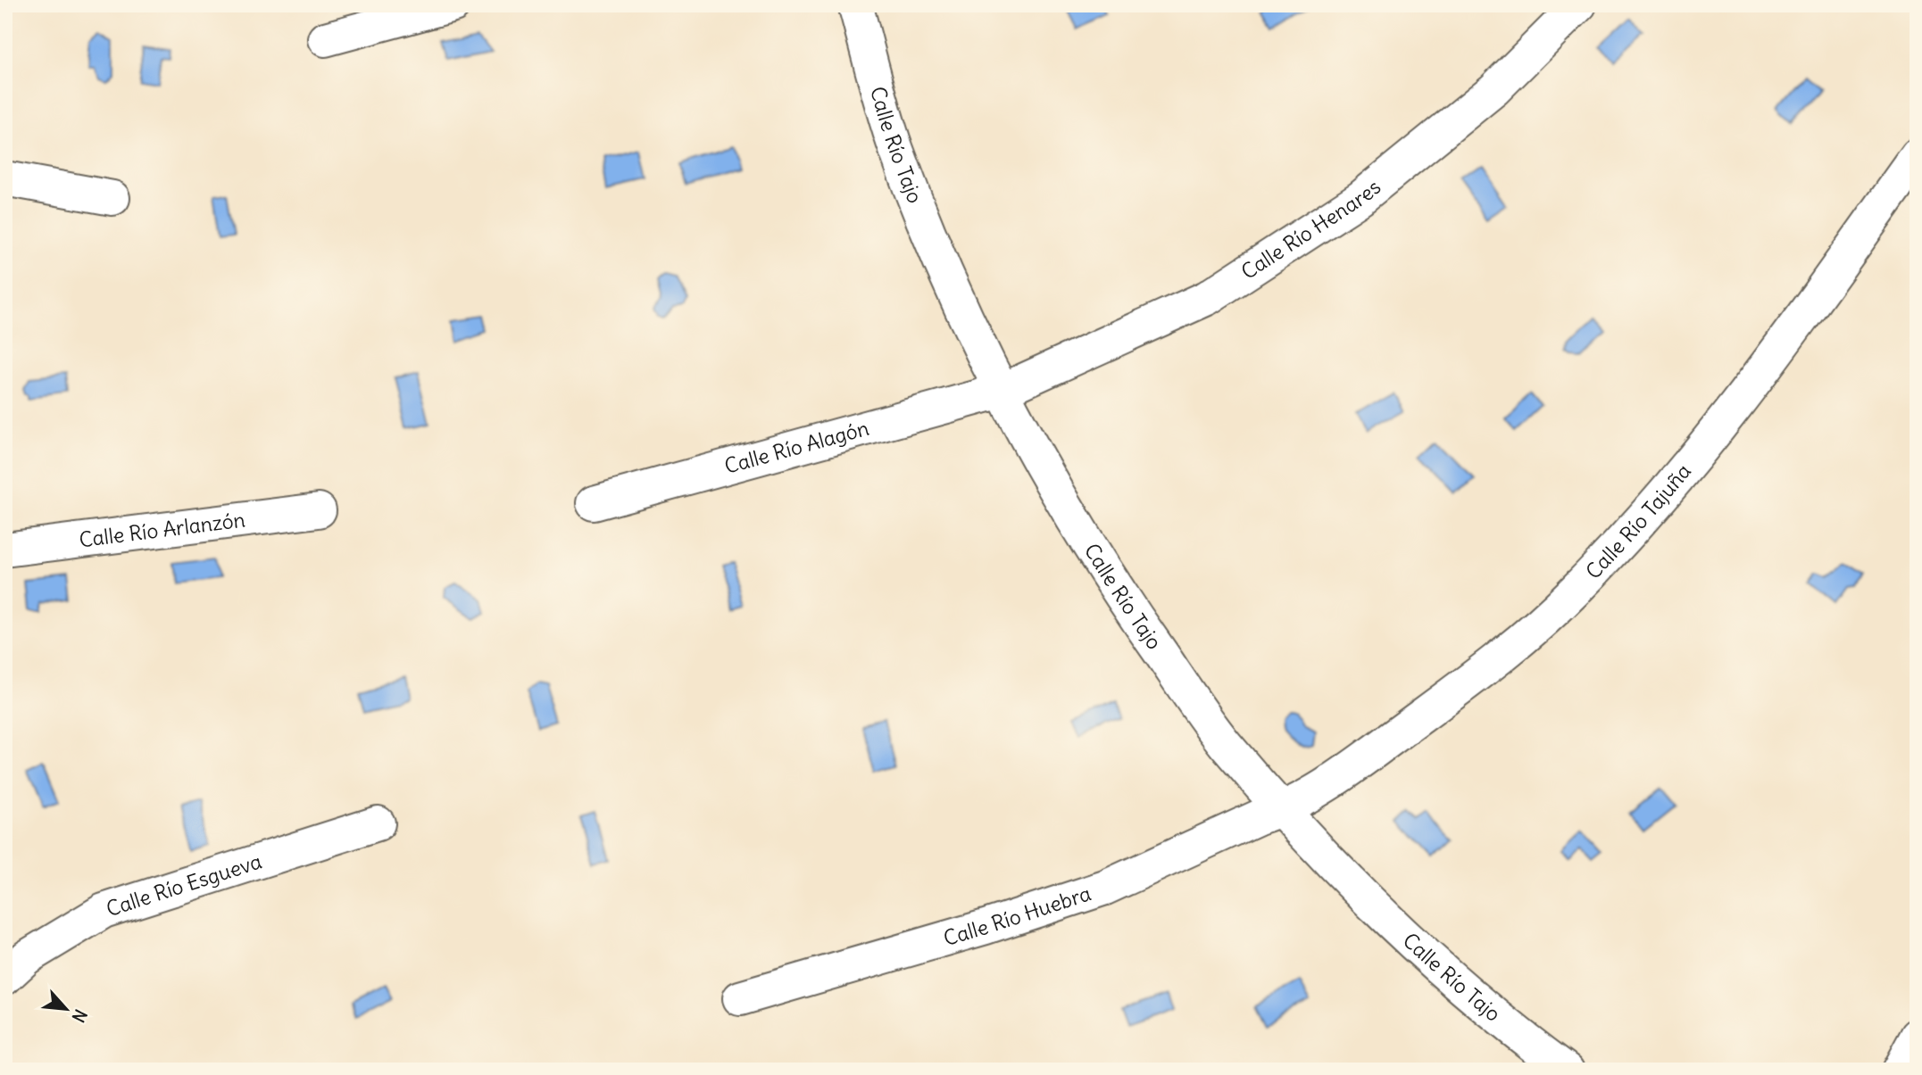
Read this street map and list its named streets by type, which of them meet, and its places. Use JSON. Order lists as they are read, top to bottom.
{
  "streets": {
    "street": [
      "Calle Río Tajo",
      "Calle Río Henares",
      "Calle Río Alagón",
      "Calle Río Tajuña",
      "Calle Río Arlanzón",
      "Calle Río Esgueva",
      "Calle Río Huebra"
    ]
  },
  "crossings": [
    ["Calle Río Tajo", "Calle Río Henares"],
    ["Calle Río Tajo", "Calle Río Alagón"],
    ["Calle Río Tajo", "Calle Río Tajuña"],
    ["Calle Río Tajo", "Calle Río Huebra"],
    ["Calle Río Henares", "Calle Río Alagón"],
    ["Calle Río Tajuña", "Calle Río Huebra"]
  ],
  "north": "bottom right"
}
